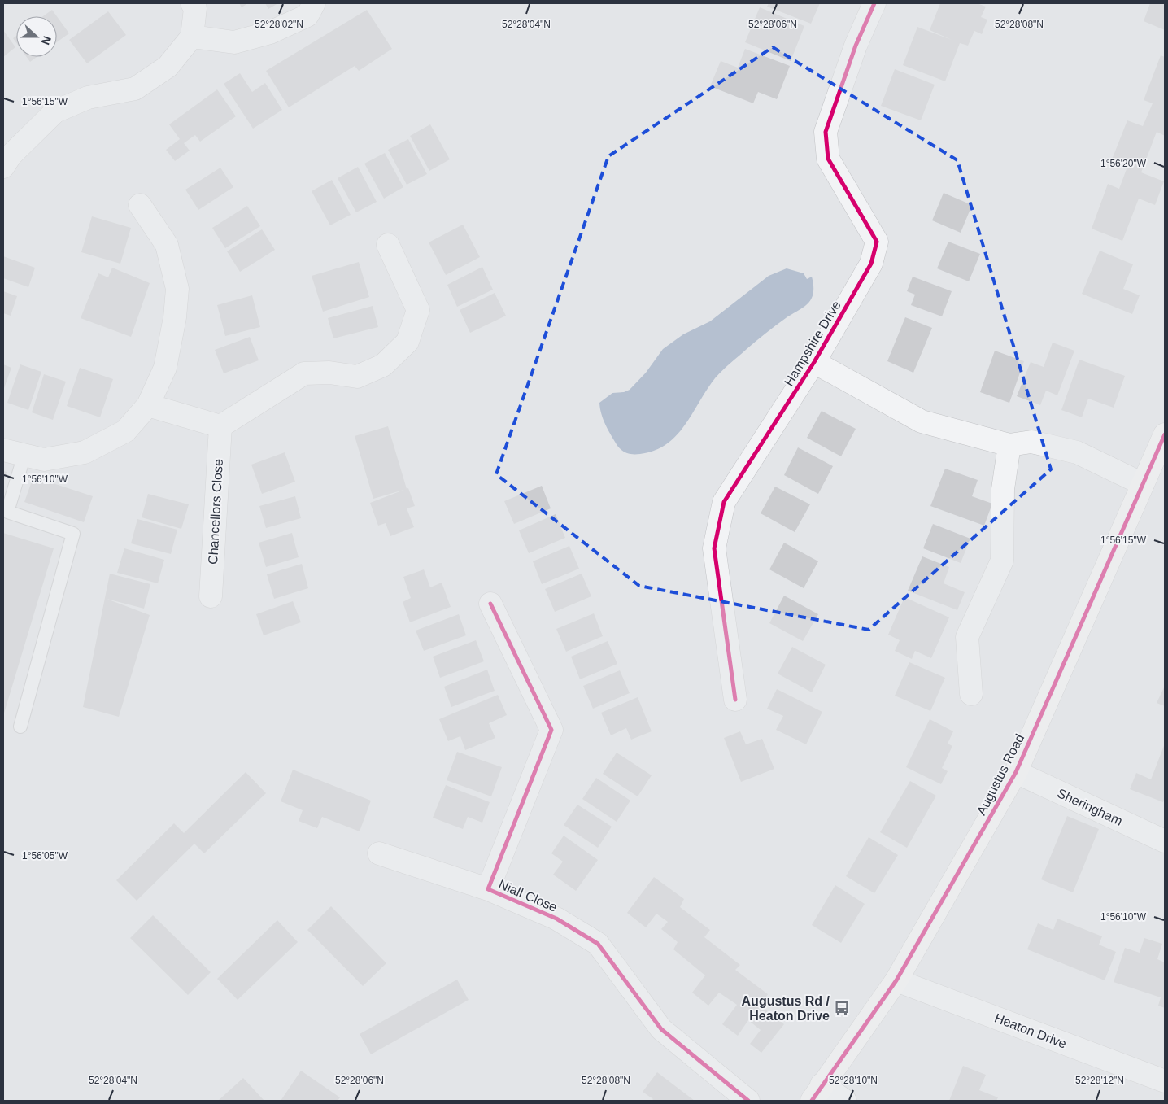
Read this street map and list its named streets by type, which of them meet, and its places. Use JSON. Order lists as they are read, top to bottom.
{
  "streets": {
    "street": [
      "Hampshire Drive",
      "Chancellors Close",
      "Augustus Road",
      "Sheringham",
      "Niall Close",
      "Heaton Drive"
    ]
  },
  "crossings": [
    ["Hampshire Drive", "Augustus Road"],
    ["Augustus Road", "Sheringham"],
    ["Augustus Road", "Heaton Drive"]
  ],
  "places": {
    "bus stop": ["Augustus Rd / Heaton Drive"]
  },
  "north": "right",
  "coordinates": [
    "52°28'02\"N",
    "52°28'04\"N",
    "52°28'06\"N",
    "52°28'08\"N",
    "1°56'15\"W",
    "1°56'20\"W",
    "1°56'10\"W",
    "1°56'05\"W",
    "52°28'10\"N",
    "52°28'12\"N"
  ]
}
